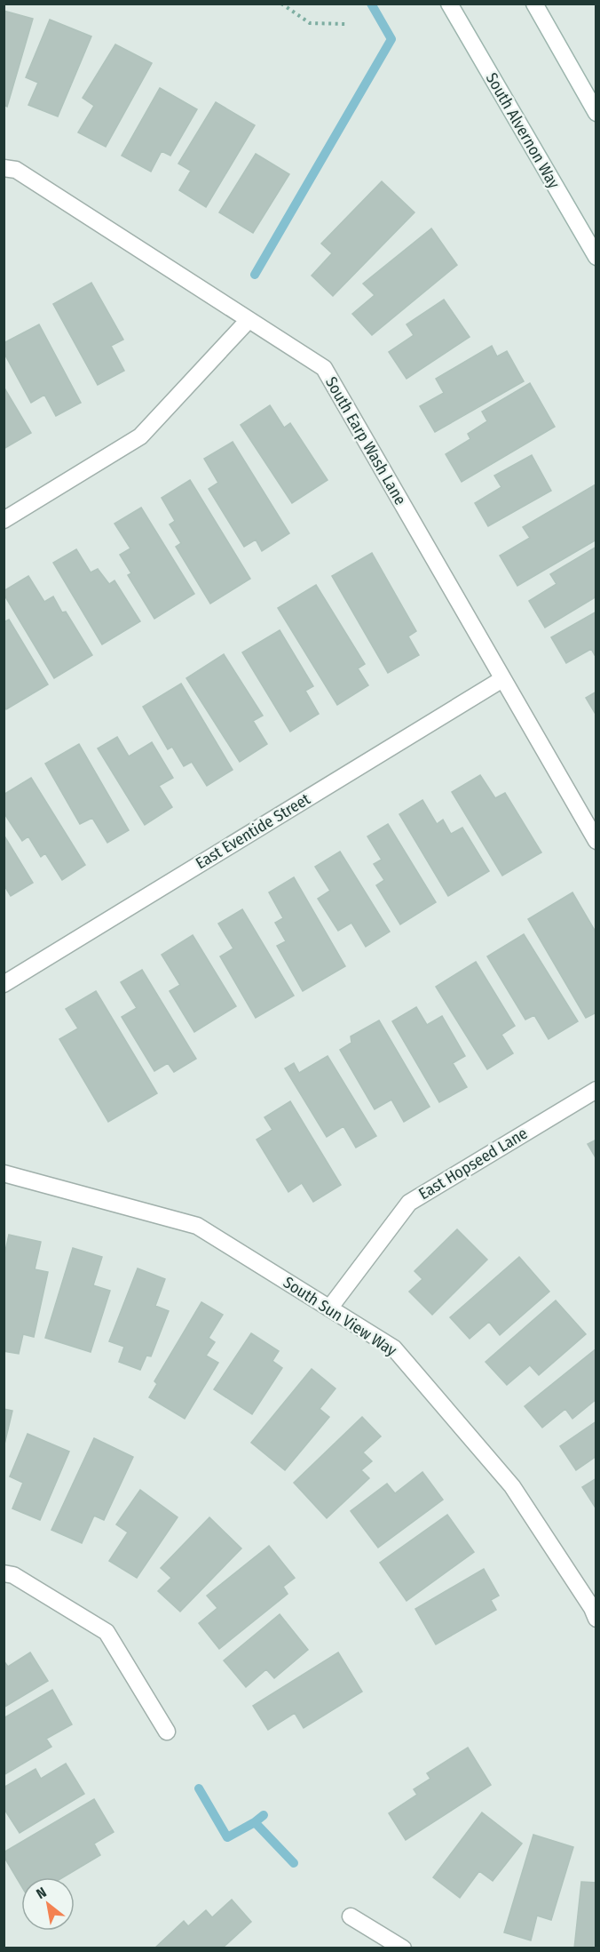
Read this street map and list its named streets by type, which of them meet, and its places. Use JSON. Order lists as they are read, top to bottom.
{
  "streets": {
    "street": [
      "South Alvernon Way",
      "South Earp Wash Lane",
      "East Eventide Street",
      "East Hopseed Lane",
      "South Sun View Way"
    ]
  },
  "crossings": [
    ["South Earp Wash Lane", "East Eventide Street"],
    ["East Hopseed Lane", "South Sun View Way"]
  ],
  "north": "top left"
}
